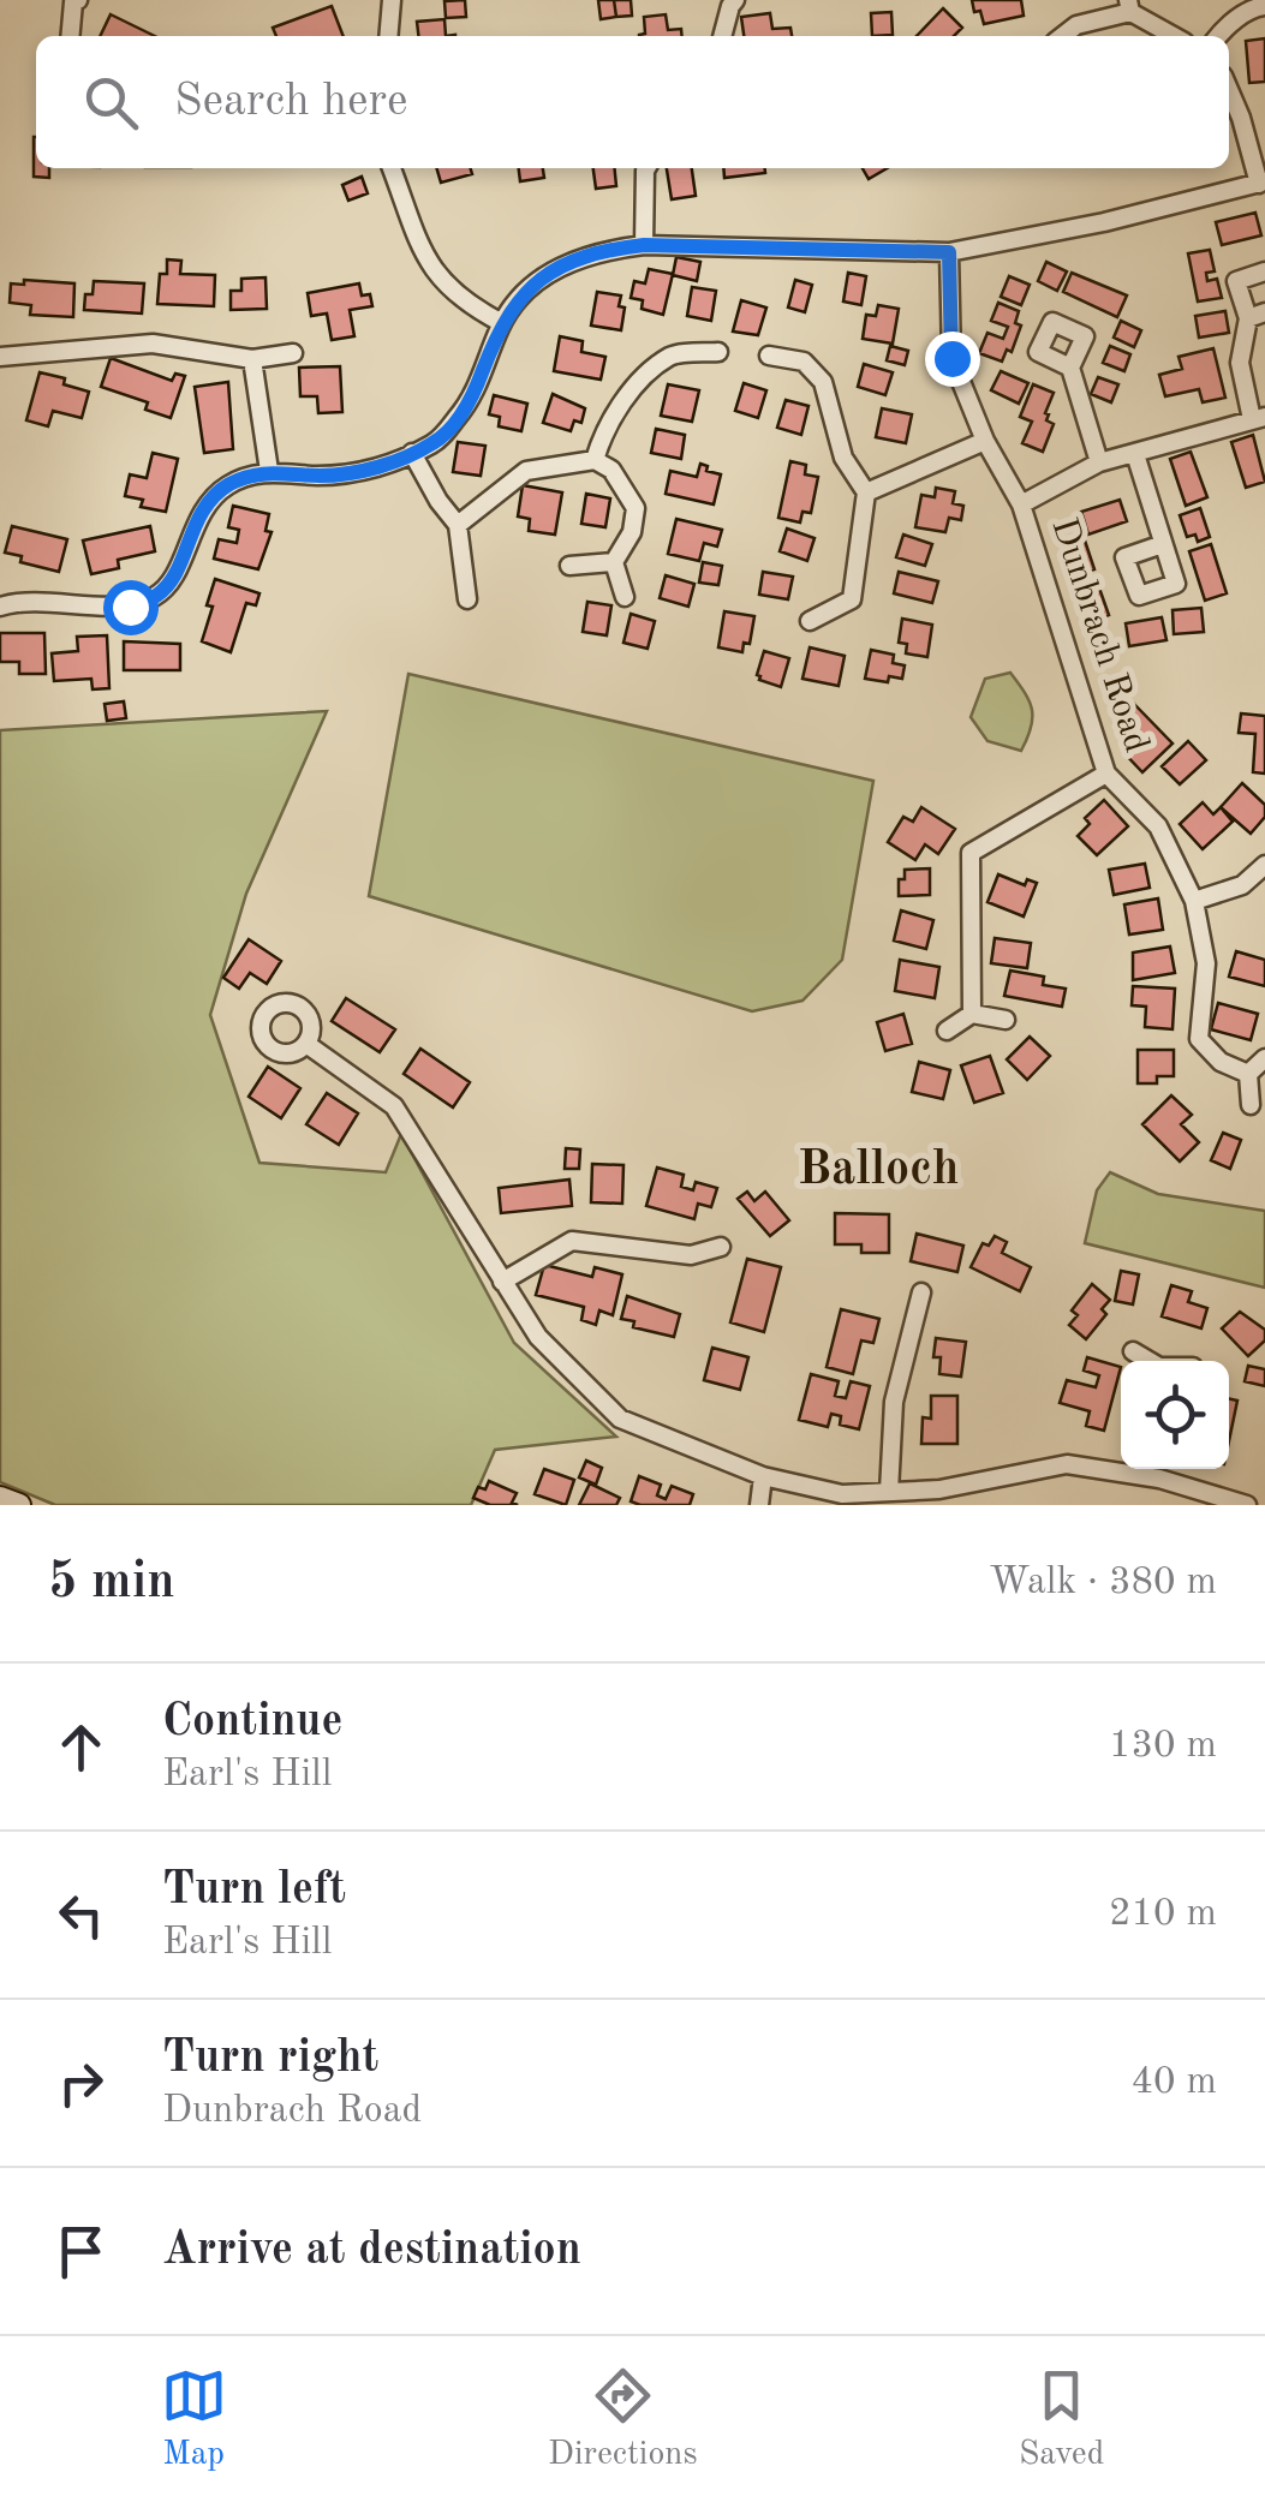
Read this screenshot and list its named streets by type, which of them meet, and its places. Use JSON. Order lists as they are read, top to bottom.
{
  "streets": {
    "street": ["Dunbrach Road"]
  },
  "districts": ["Balloch"],
  "page": {
    "search": "Search here",
    "heading": ["5 min", "Walk · 380 m"],
    "list": [
      ["Continue", "Earl's Hill", "130 m"],
      ["Turn left", "Earl's Hill", "210 m"],
      ["Turn right", "Dunbrach Road", "40 m"],
      "Arrive at destination"
    ],
    "nav": ["Map", "Directions", "Saved"]
  }
}
